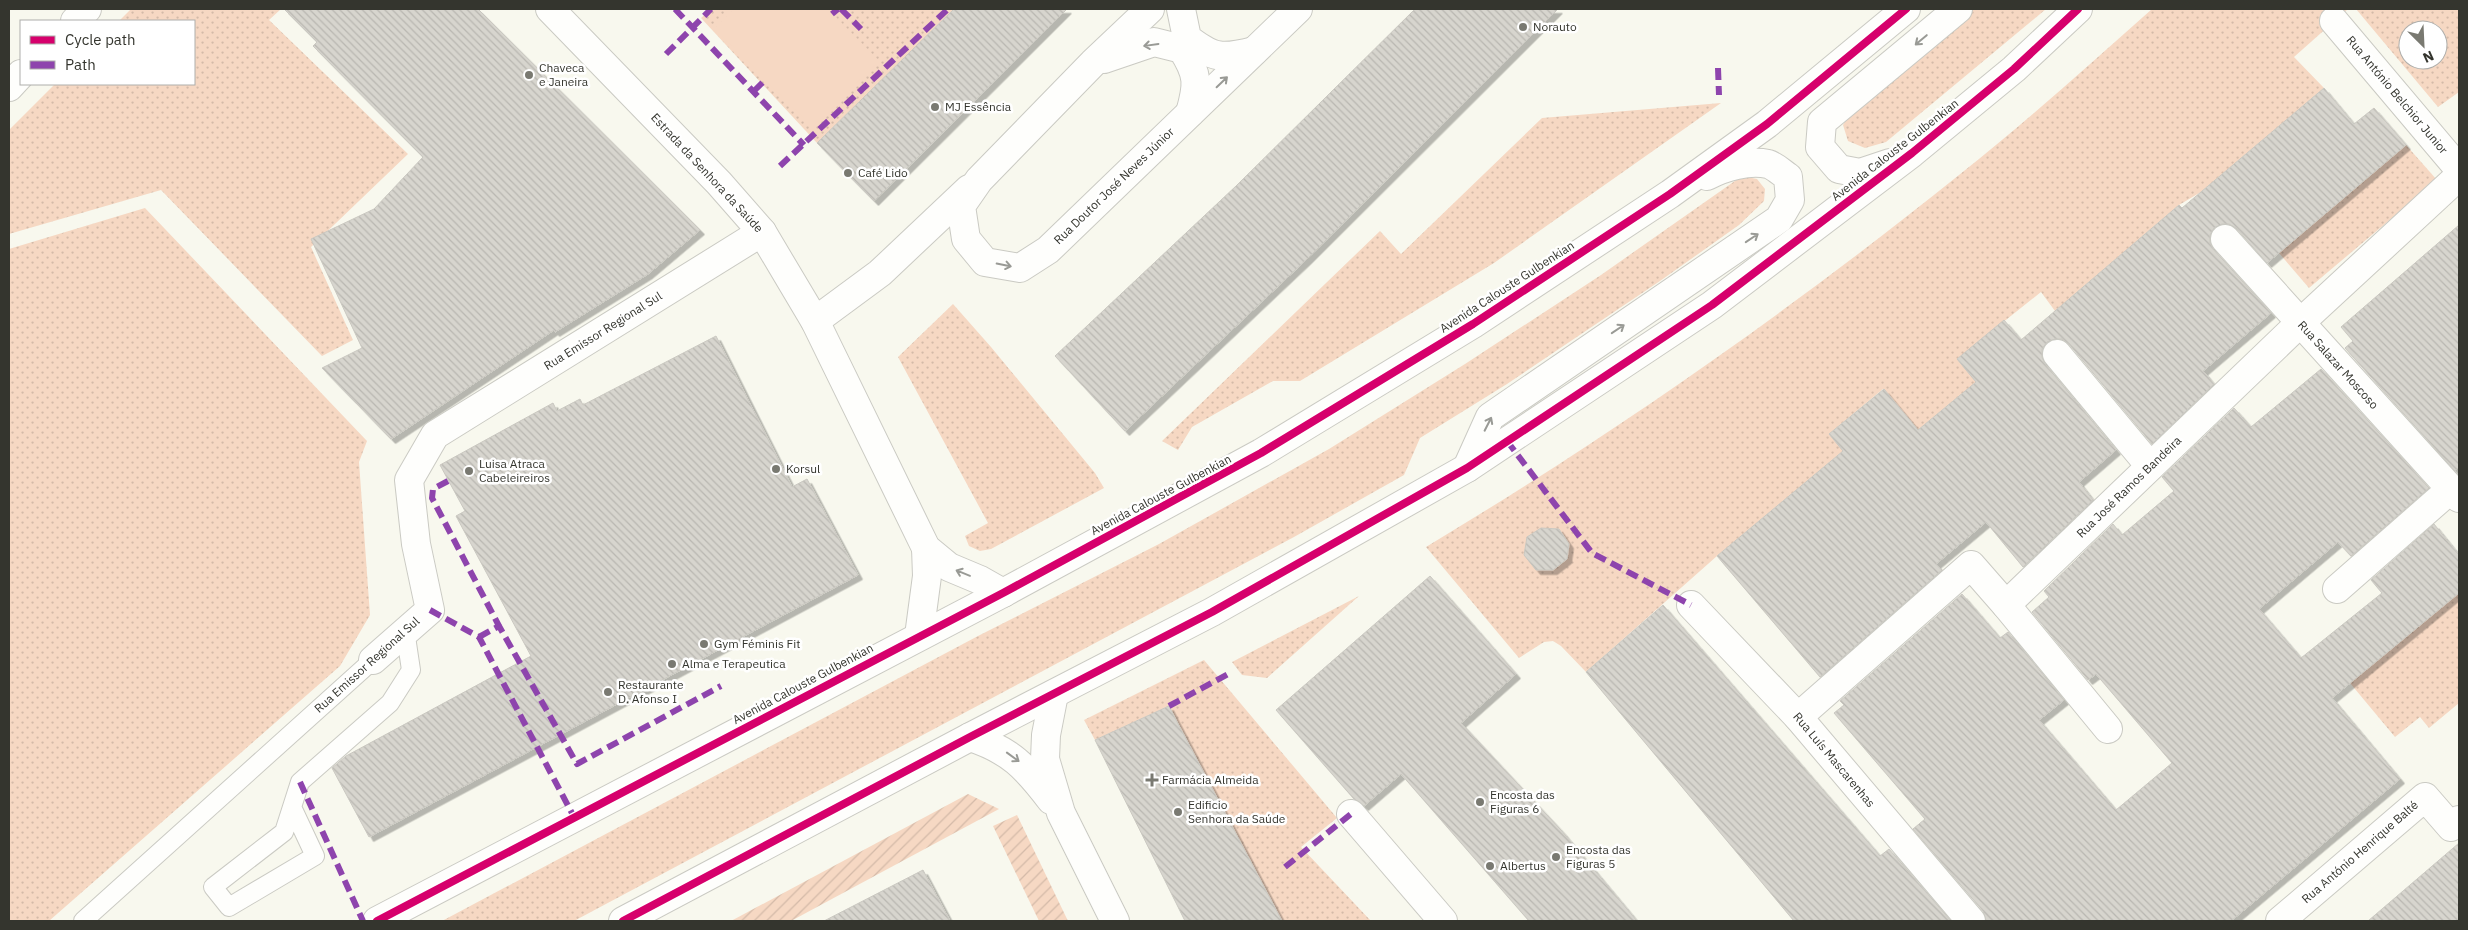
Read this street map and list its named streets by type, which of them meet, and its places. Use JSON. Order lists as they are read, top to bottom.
{
  "streets": {
    "street": [
      "Rua António Belchior Junior",
      "Avenida Calouste Gulbenkian",
      "Estrada da Senhora da Saúde",
      "Rua Doutor José Neves Júnior",
      "Rua Emissor Regional Sul",
      "Rua Salazar Moscoso",
      "Rua José Ramos Bandeira",
      "Rua Luís Mascarenhas",
      "Rua António Henrique Balté"
    ]
  },
  "crossings": [
    ["Estrada da Senhora da Saúde", "Rua Doutor José Neves Júnior"],
    ["Estrada da Senhora da Saúde", "Rua Emissor Regional Sul"],
    ["Rua Salazar Moscoso", "Rua José Ramos Bandeira"]
  ],
  "places": {
    "other": [
      "Norauto",
      "Chaveca e Janeira",
      "MJ Essência",
      "Café Lido",
      "Korsul",
      "Luisa Atraca Cabeleireiros",
      "Gym Féminis Fit",
      "Alma e Terapeutica",
      "Restaurante D. Afonso I",
      "Encosta das Figuras 6",
      "Edificio Senhora da Saúde",
      "Encosta das Figuras 5",
      "Albertus"
    ],
    "health": ["Farmácia Almeida"]
  },
  "legend": ["Cycle path", "Path"],
  "north": "bottom right"
}
